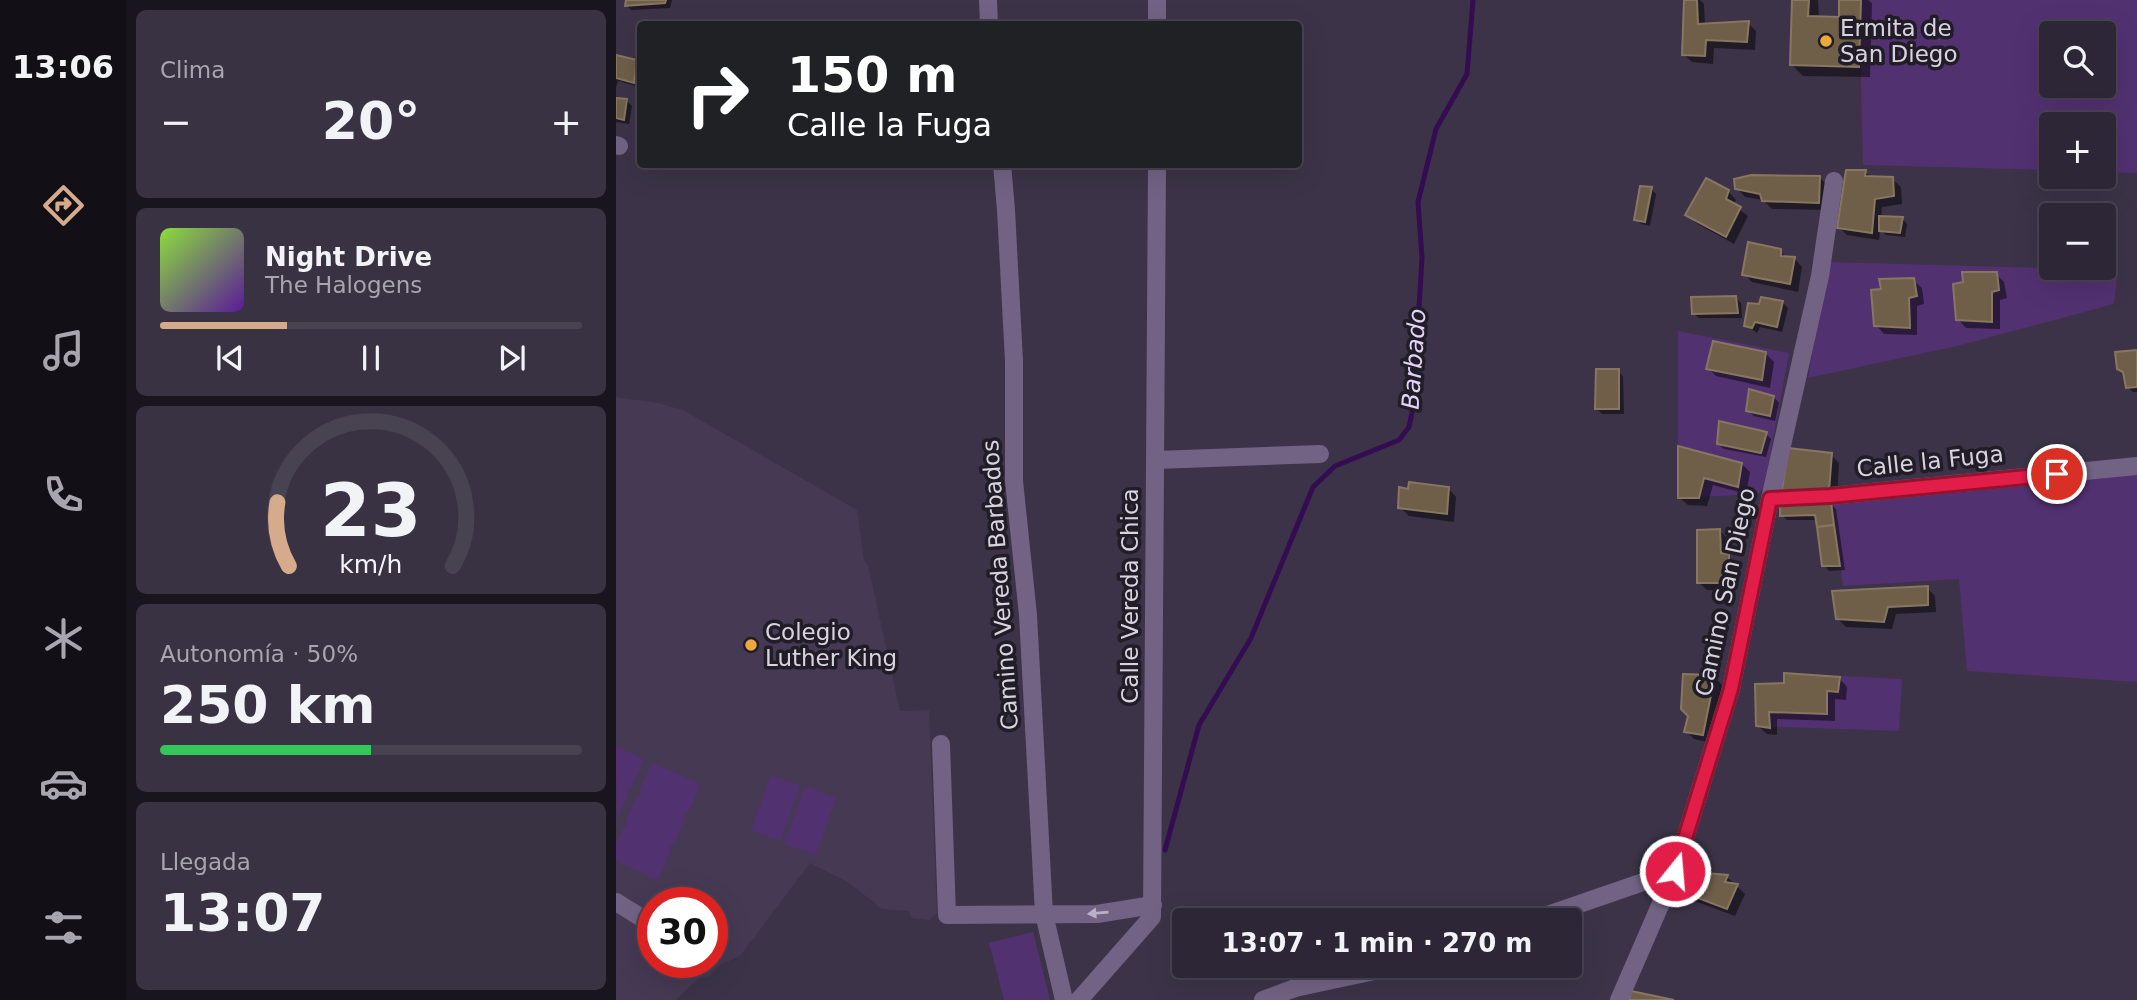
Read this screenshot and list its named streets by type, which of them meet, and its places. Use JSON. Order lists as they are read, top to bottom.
{
  "streets": {
    "street": [
      "Calle la Fuga",
      "Camino Vereda Barbados",
      "Camino San Diego",
      "Calle Vereda Chica"
    ]
  },
  "crossings": [
    ["Calle la Fuga", "Camino San Diego"]
  ],
  "water": ["Barbado"],
  "places": ["Ermita de San Diego", "Colegio Luther King"],
  "page": {
    "tabs": "13:06",
    "tile": [
      "Clima",
      ["Autonomía · 50%", "250 km"],
      ["Llegada", "13:07"]
    ],
    "map_buttons": ["+", "−"],
    "turn": ["150 m", "Calle la Fuga"],
    "heat": ["−", "20°", "+"],
    "song": ["Night Drive", "The Halogens"],
    "limit": "30",
    "trip": "13:07 · 1 min · 270 m",
    "gauge": ["23", "km/h"]
  }
}
